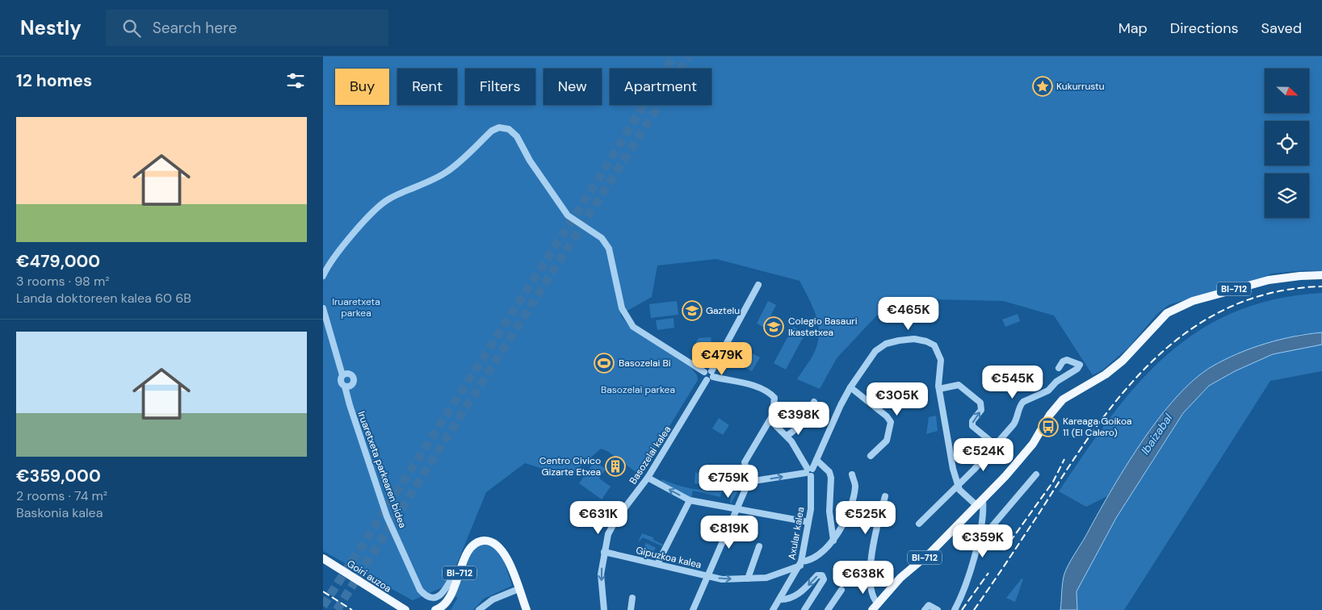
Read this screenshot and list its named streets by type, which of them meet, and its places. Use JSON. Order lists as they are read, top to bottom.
{
  "streets": {
    "main road": ["BI-712", "Goiri auzoa"],
    "street": [
      "Basozelai kalea",
      "Iruaretxeta parkearen bidea",
      "Axular kalea",
      "Gipuzkoa kalea"
    ]
  },
  "crossings": [
    ["BI-712", "Iruaretxeta parkearen bidea"],
    ["Basozelai kalea", "Gipuzkoa kalea"],
    ["Axular kalea", "Gipuzkoa kalea"]
  ],
  "water": ["Ibaizabal"],
  "parks": ["Iruaretxeta parkea", "Basozelai parkea"],
  "places": {
    "place": ["Kukurrustu"],
    "school or university": ["Gaztelu", "Colegio Basauri Ikastetxea"],
    "sports": ["Basozelai Bi"],
    "bus stop": ["Kareaga Goikoa 11 (El Calero)"],
    "building": ["Centro Civico Gizarte Etxea"]
  },
  "north": "right",
  "page": {
    "header": "Nestly",
    "search": "Search here",
    "nav": ["Map", "Directions", "Saved"],
    "heading": "12 homes",
    "chip": [
      "Buy",
      "Rent",
      "Filters",
      "New",
      "Apartment"
    ],
    "list": [
      {
        "name": "€479,000",
        "note": "3 rooms · 98 m² · Landa doktoreen kalea 60 6B"
      },
      {
        "name": "€359,000",
        "note": "2 rooms · 74 m² · Baskonia kalea"
      }
    ],
    "price": [
      "€465K",
      "€479K",
      "€545K",
      "€305K",
      "€398K",
      "€524K",
      "€759K",
      "€631K",
      "€525K",
      "€819K",
      "€359K",
      "€638K"
    ]
  }
}
